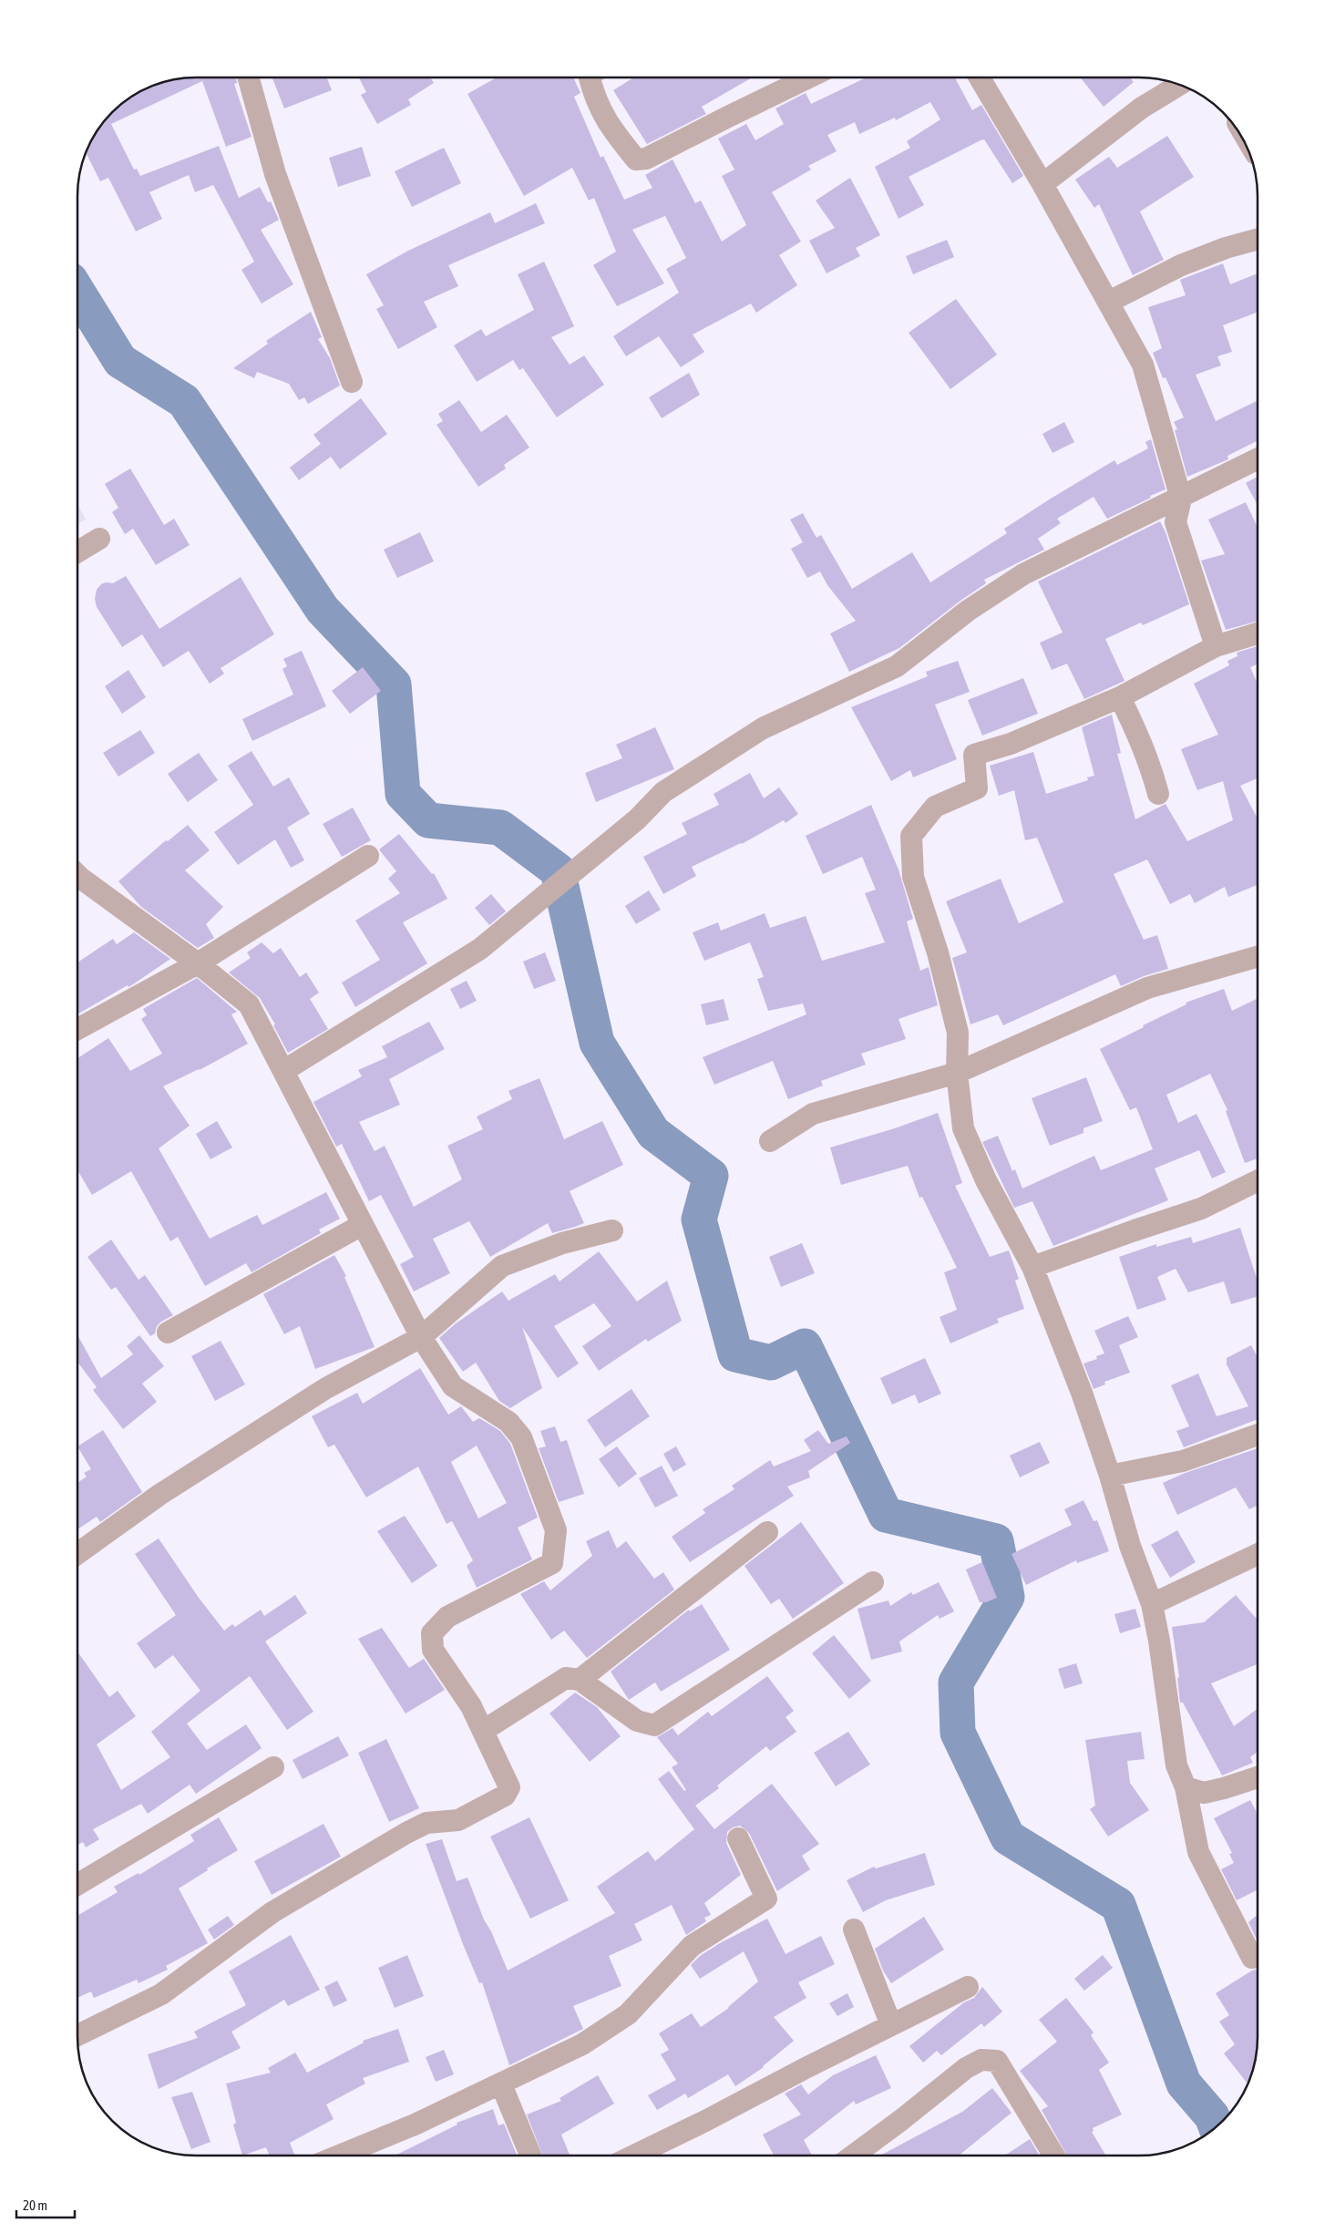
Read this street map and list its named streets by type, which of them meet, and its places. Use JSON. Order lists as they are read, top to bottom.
{
  "scale_bar": "20 m"
}
